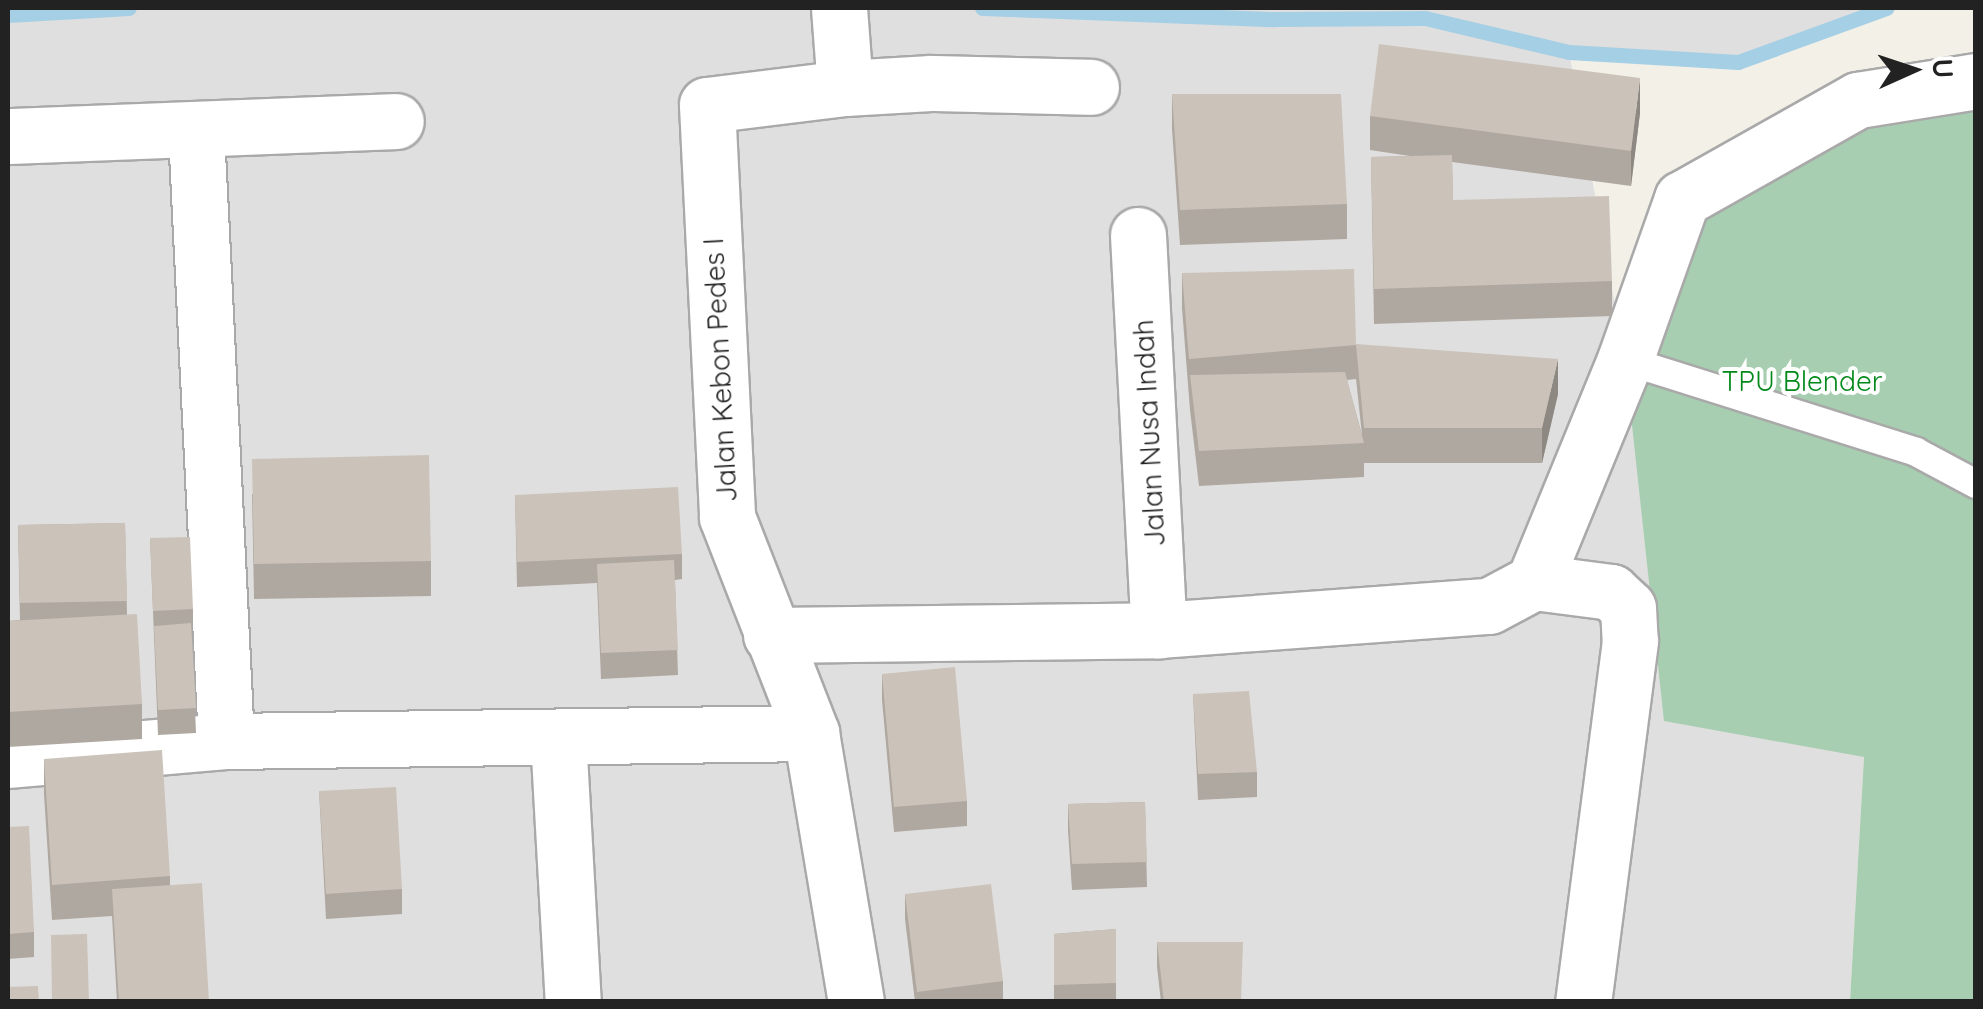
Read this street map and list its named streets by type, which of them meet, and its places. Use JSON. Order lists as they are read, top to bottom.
{
  "streets": {
    "street": ["Jalan Kebon Pedes I", "Jalan Nusa Indah"]
  },
  "parks": ["TPU Blender"],
  "north": "right"
}
